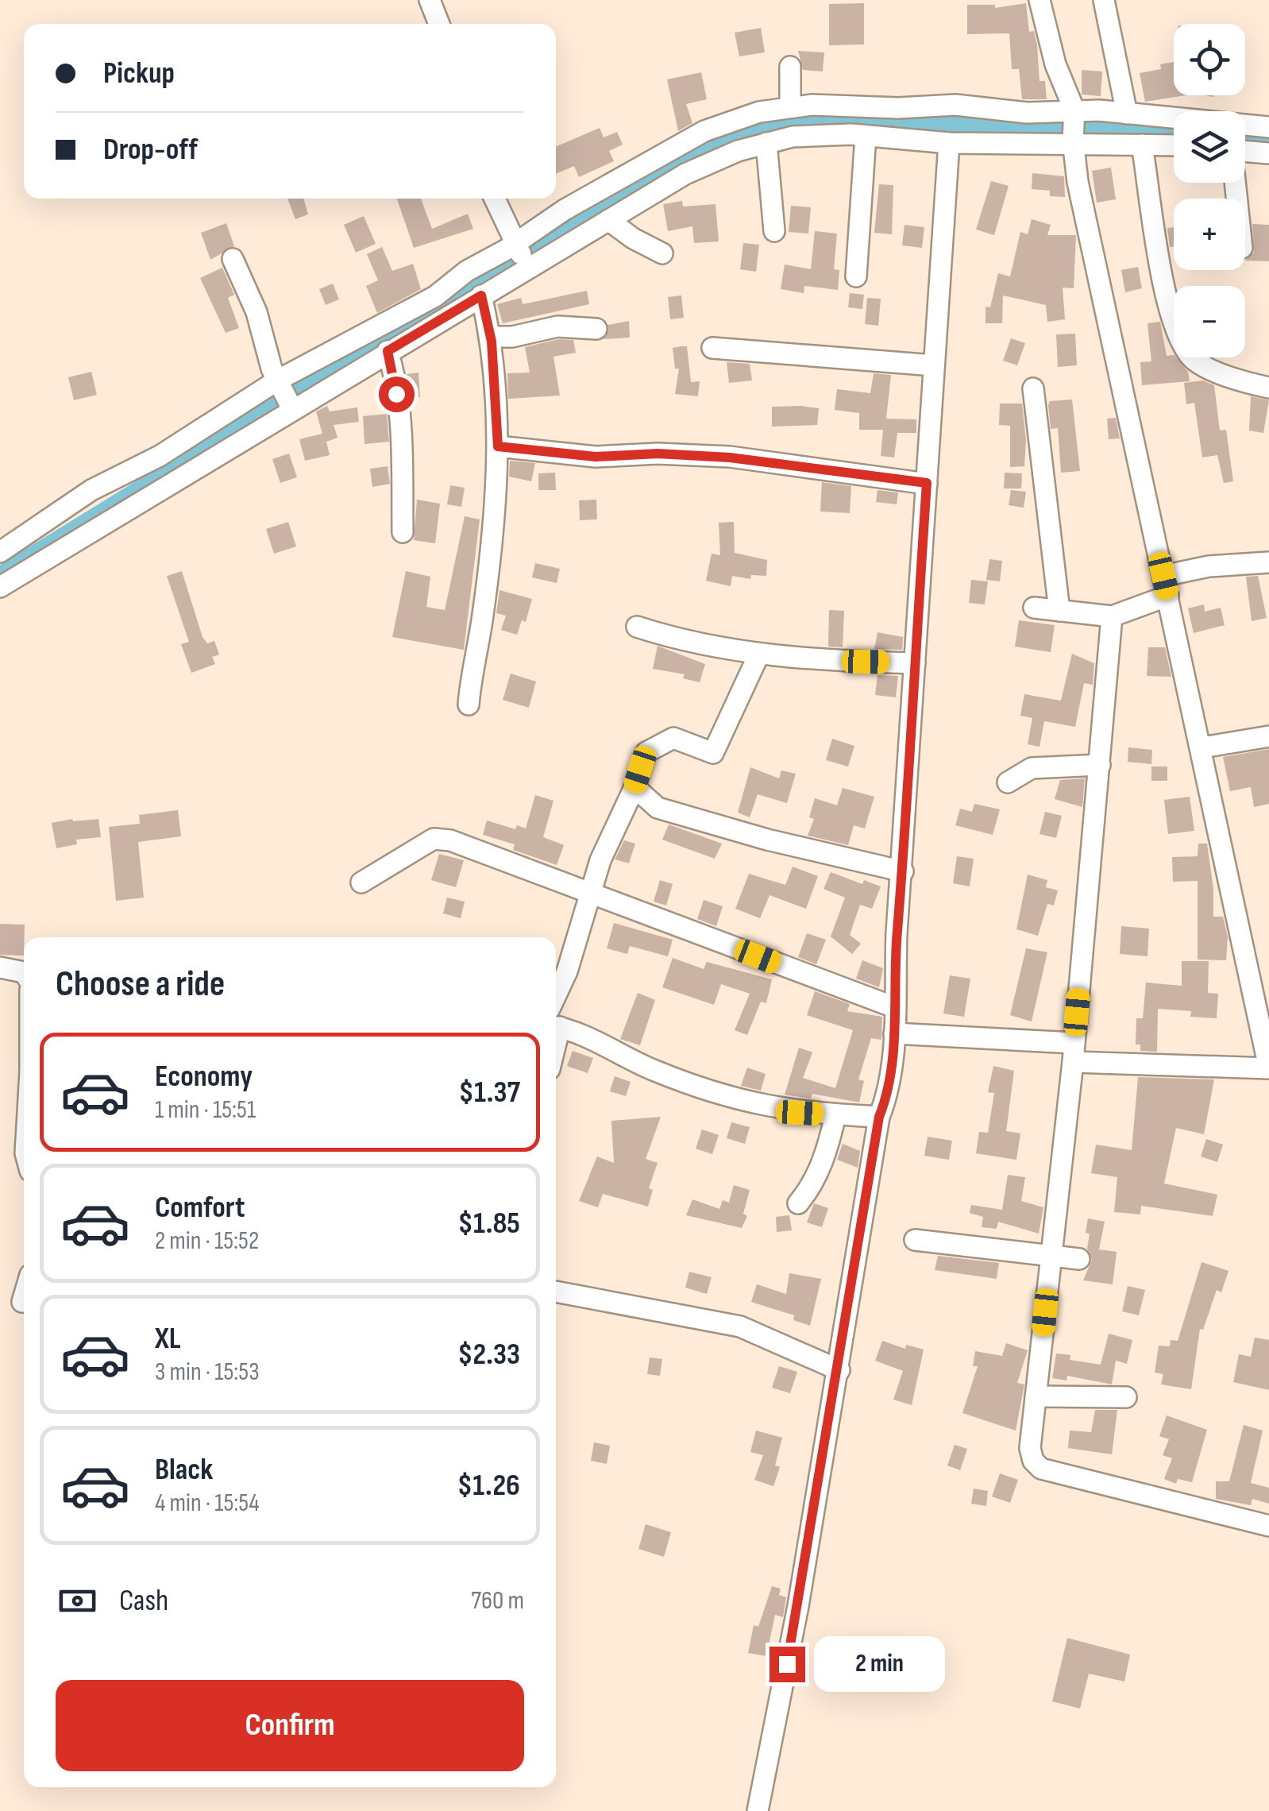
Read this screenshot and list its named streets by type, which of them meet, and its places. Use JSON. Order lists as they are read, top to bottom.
{
  "page": {
    "map_buttons": ["+", "−"],
    "banner": ["Pickup", "Drop-off"],
    "heading": "Choose a ride",
    "list": [
      {
        "name": "Economy",
        "note": "1 min · 15:51",
        "value": "$1.37"
      },
      {
        "name": "Comfort",
        "note": "2 min · 15:52",
        "value": "$1.85"
      },
      {
        "name": "XL",
        "note": "3 min · 15:53",
        "value": "$2.33"
      },
      {
        "name": "Black",
        "note": "4 min · 15:54",
        "value": "$1.26"
      }
    ],
    "pay": ["Cash", "760 m"],
    "bubble": "2 min",
    "buttons": "Confirm"
  }
}
